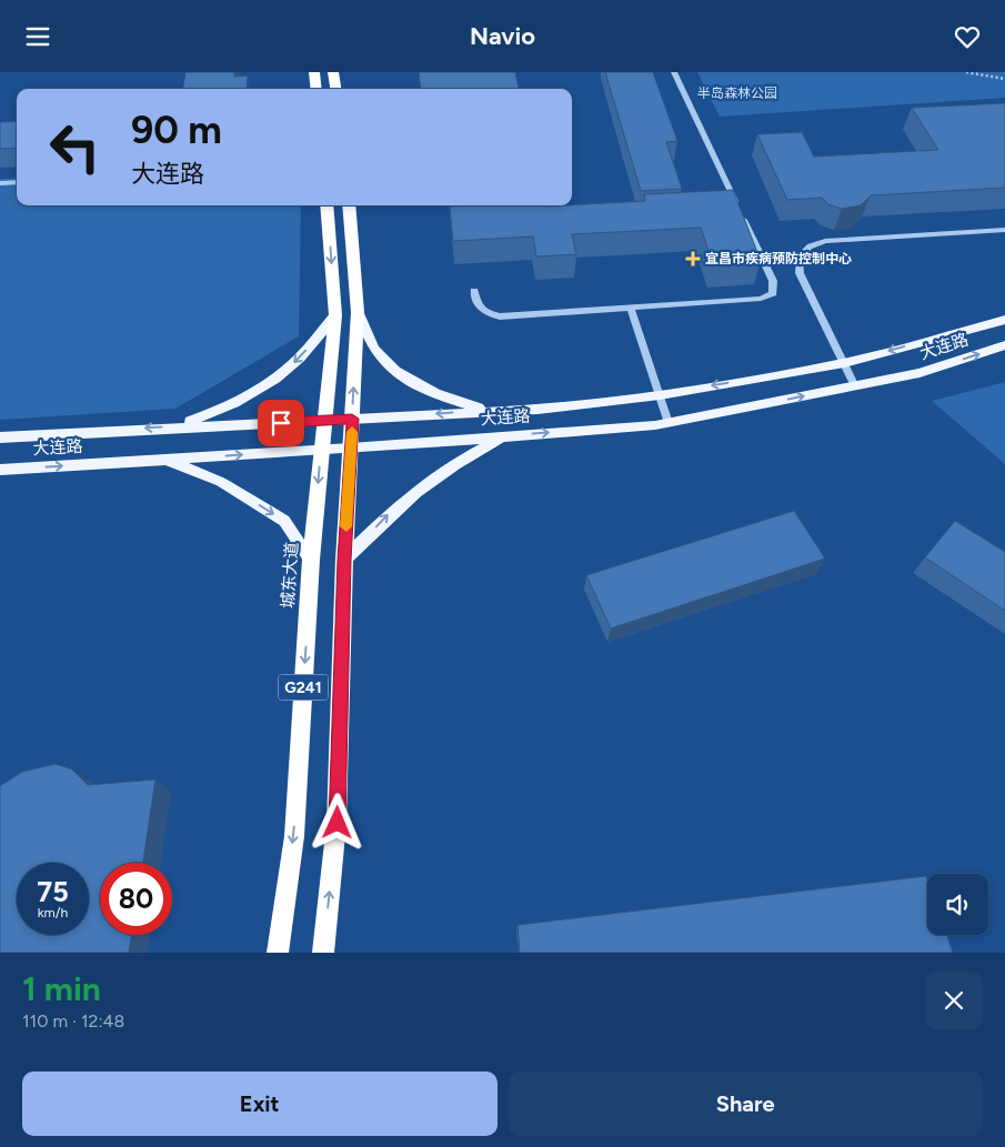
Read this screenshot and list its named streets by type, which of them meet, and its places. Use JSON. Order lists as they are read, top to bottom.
{
  "streets": {
    "highway": ["城东大道", "G241"],
    "main road": ["大连路"]
  },
  "crossings": [
    ["大连路", "城东大道"],
    ["大连路", "G241"]
  ],
  "parks": ["半岛森林公园"],
  "places": {
    "health": ["宜昌市疾病预防控制中心"]
  },
  "page": {
    "header": "Navio",
    "turn": ["90 m", "大连路"],
    "speed": "75 km/h",
    "limit": "80",
    "heading": ["1 min", "110 m · 12:48"],
    "buttons": ["Exit", "Share"]
  }
}
